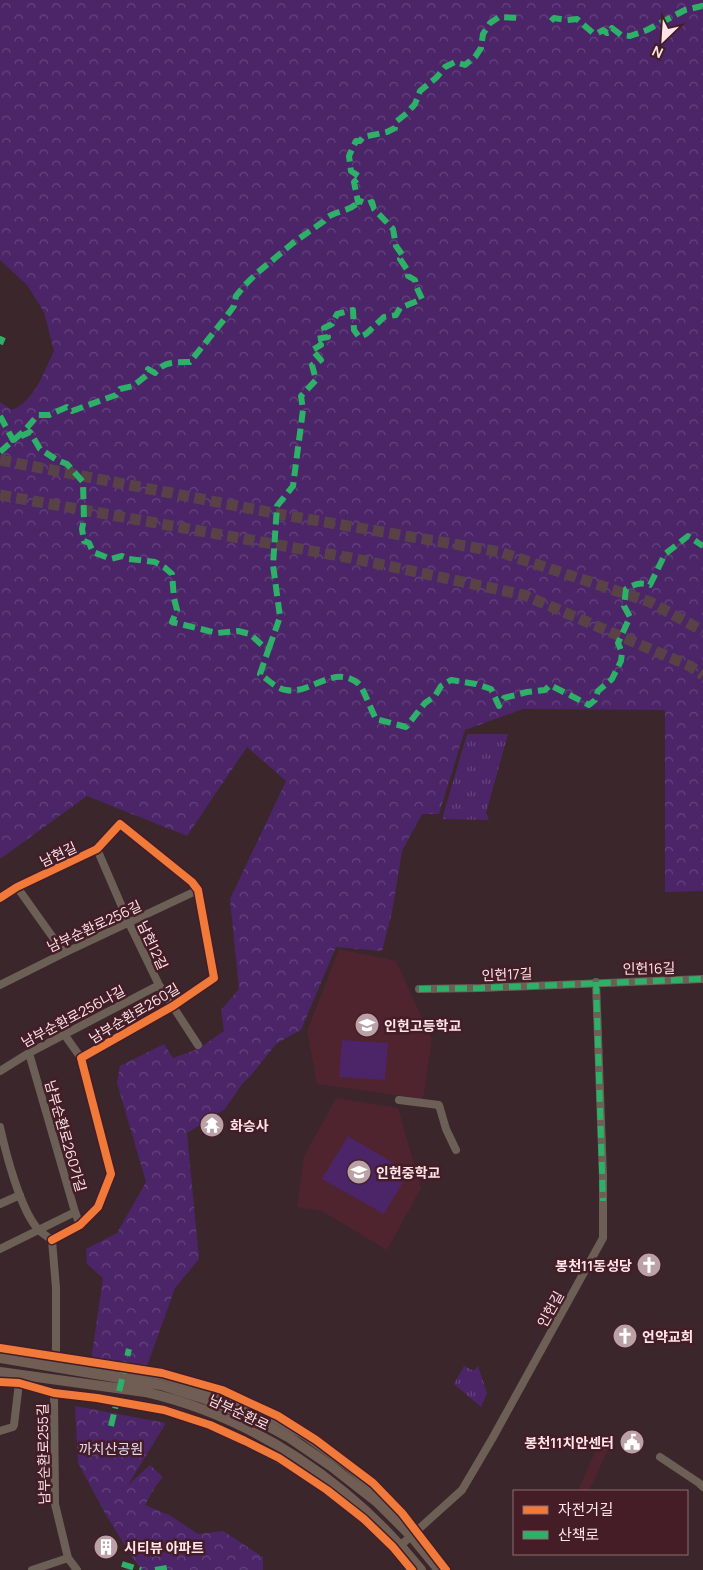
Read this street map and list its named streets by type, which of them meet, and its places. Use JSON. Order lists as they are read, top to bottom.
{
  "streets": {
    "main road": ["남부순환로"],
    "street": [
      "남현길",
      "남부순환로256길",
      "남현12길",
      "인헌16길",
      "인헌17길",
      "남부순환로260길",
      "남부순환로256나길",
      "남부순환로260가길",
      "인헌길",
      "남부순환로255길"
    ]
  },
  "crossings": [
    ["남현길", "남부순환로256길"],
    ["남현길", "남현12길"],
    ["남현길", "남부순환로260길"],
    ["남부순환로256길", "남현12길"],
    ["남부순환로256길", "남부순환로260길"],
    ["남현12길", "남부순환로260길"],
    ["남현12길", "남부순환로256나길"],
    ["인헌16길", "인헌17길"],
    ["인헌16길", "인헌길"],
    ["인헌17길", "인헌길"],
    ["남부순환로260길", "남부순환로256나길"],
    ["남부순환로260길", "남부순환로260가길"],
    ["남부순환로256나길", "남부순환로260가길"],
    ["인헌길", "남부순환로"]
  ],
  "parks": ["까치산공원"],
  "places": {
    "school or university": ["인헌고등학교", "인헌중학교"],
    "temple": ["화승사"],
    "church": ["봉천11동성당", "언약교회"],
    "public building": ["봉천11치안센터"],
    "building": ["시티뷰 아파트"]
  },
  "legend": ["자전거길", "산책로"],
  "north": "bottom left"
}
